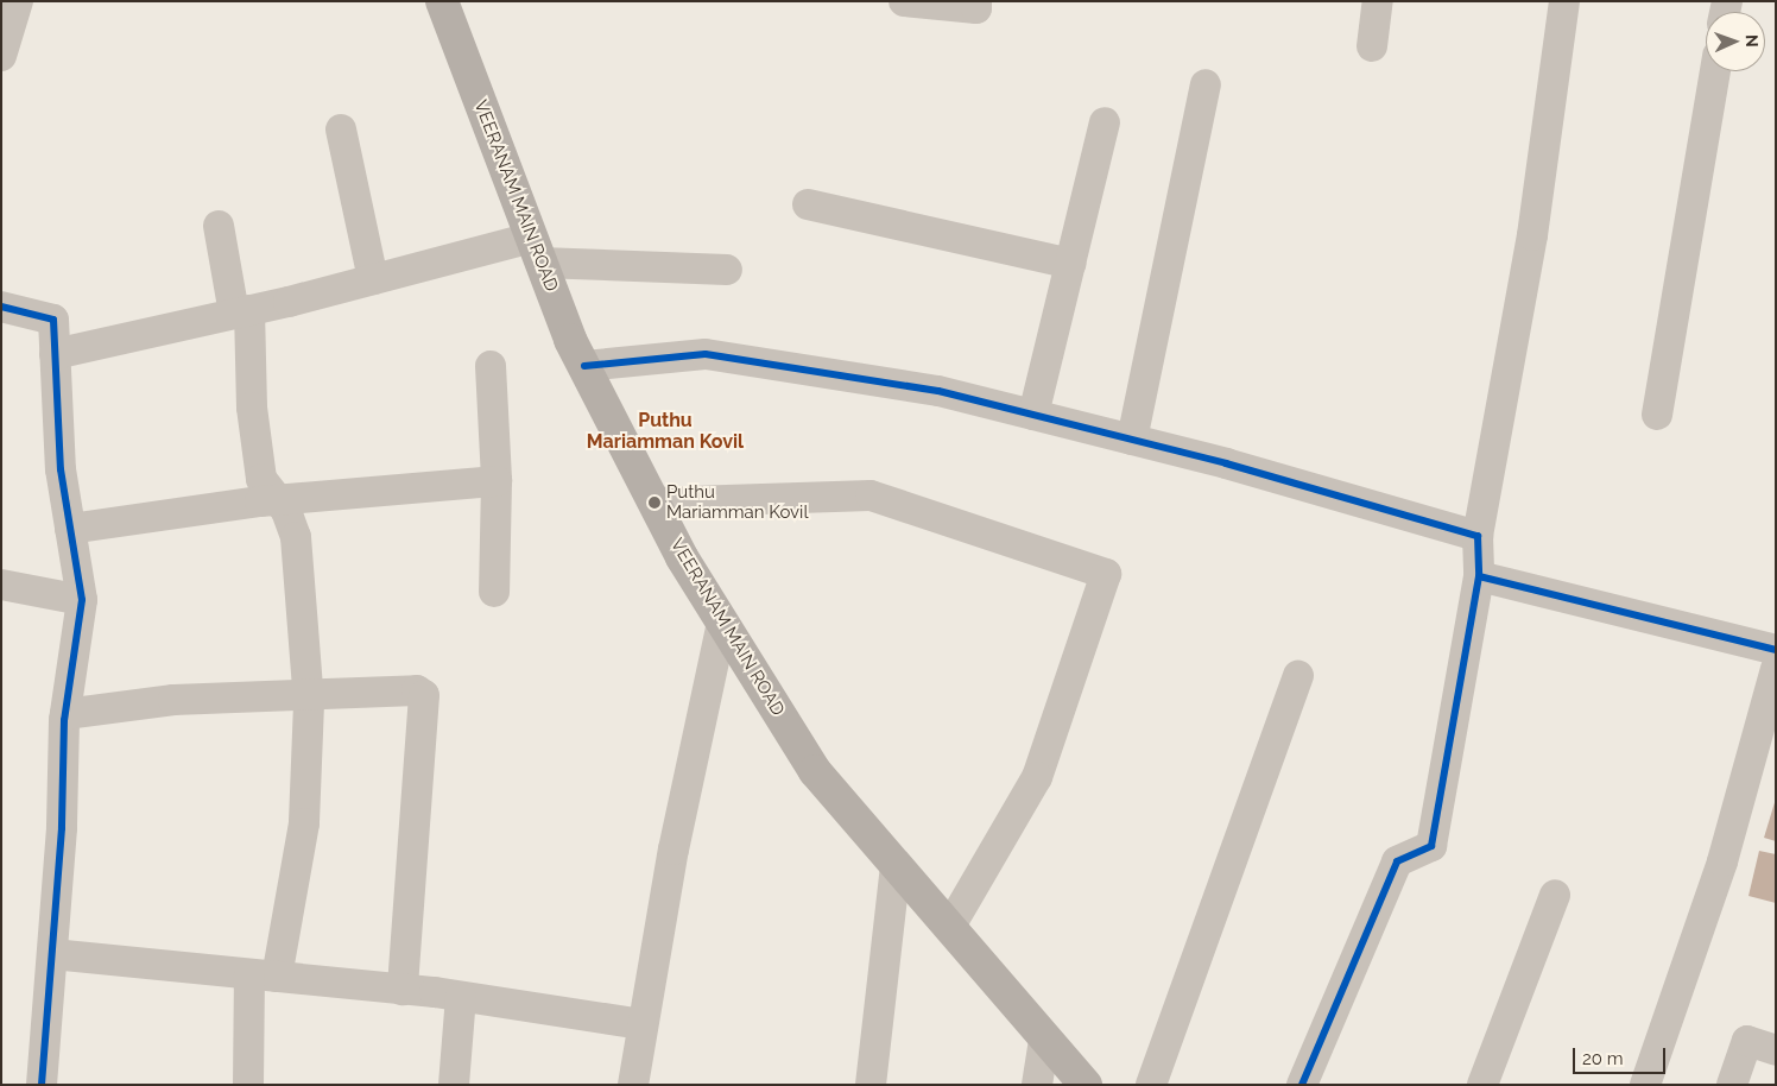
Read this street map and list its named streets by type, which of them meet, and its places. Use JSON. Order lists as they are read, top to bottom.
{
  "streets": {
    "main road": ["VEERANAM MAIN ROAD"]
  },
  "districts": ["Puthu Mariamman Kovil"],
  "places": ["Puthu Mariamman Kovil"],
  "scale_bar": "20 m",
  "north": "right"
}
